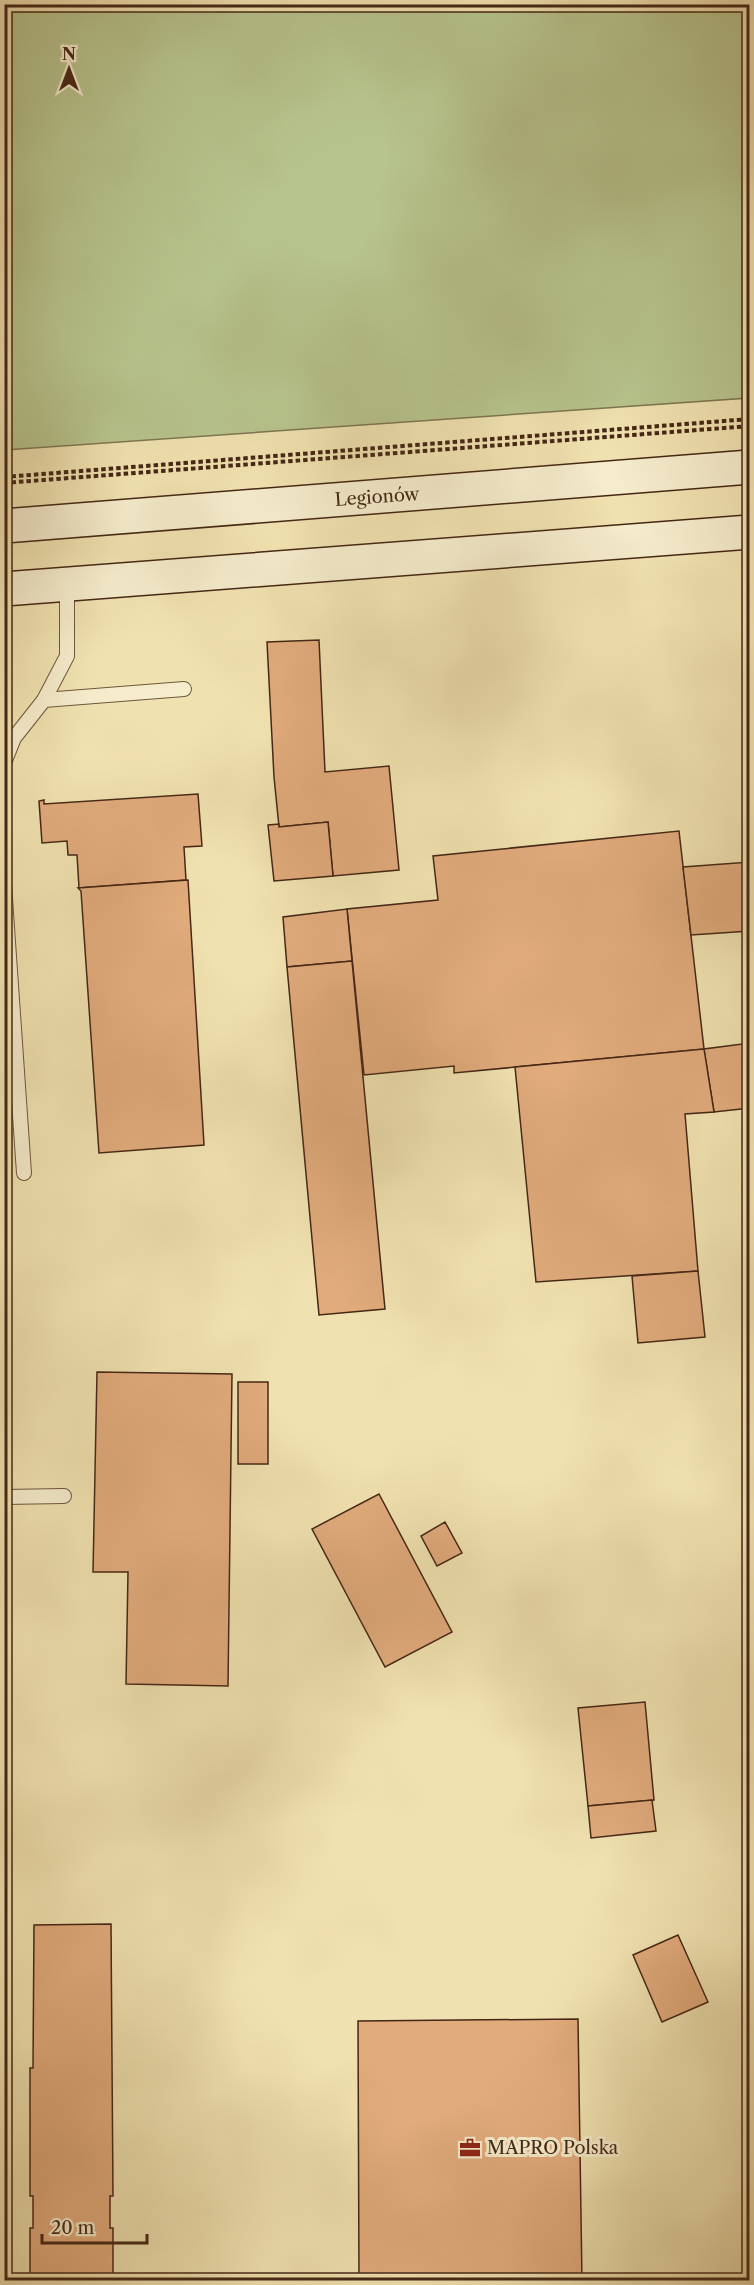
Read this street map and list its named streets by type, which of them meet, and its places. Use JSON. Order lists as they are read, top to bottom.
{
  "streets": {
    "street": ["Legionów"]
  },
  "places": {
    "office": ["MAPRO Polska"]
  },
  "scale_bar": "20 m",
  "north": "top"
}
